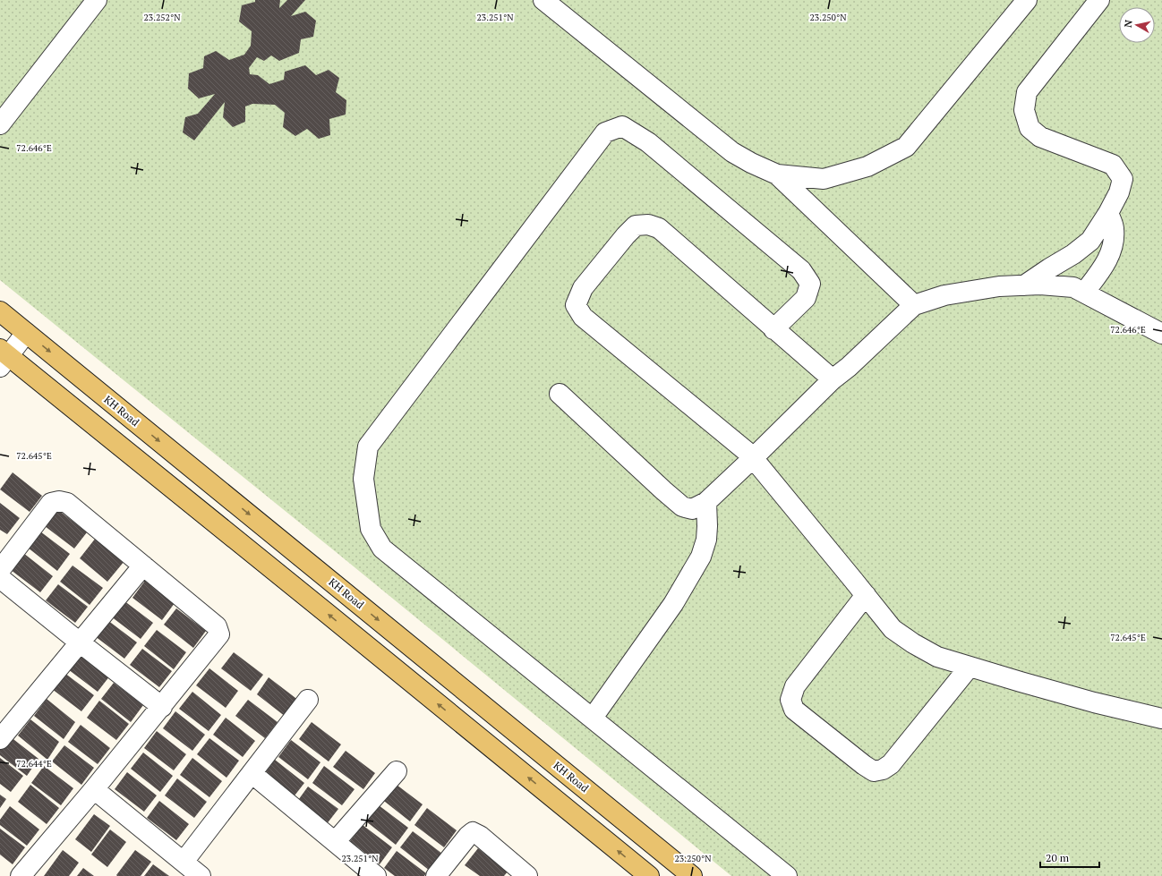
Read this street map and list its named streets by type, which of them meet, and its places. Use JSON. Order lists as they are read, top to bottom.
{
  "streets": {
    "main road": ["KH Road"]
  },
  "scale_bar": "20 m",
  "north": "left",
  "coordinates": [
    "23.252°N",
    "23.250°N",
    "23.251°N",
    "72.646°E",
    "72.645°E",
    "72.644°E"
  ]
}
